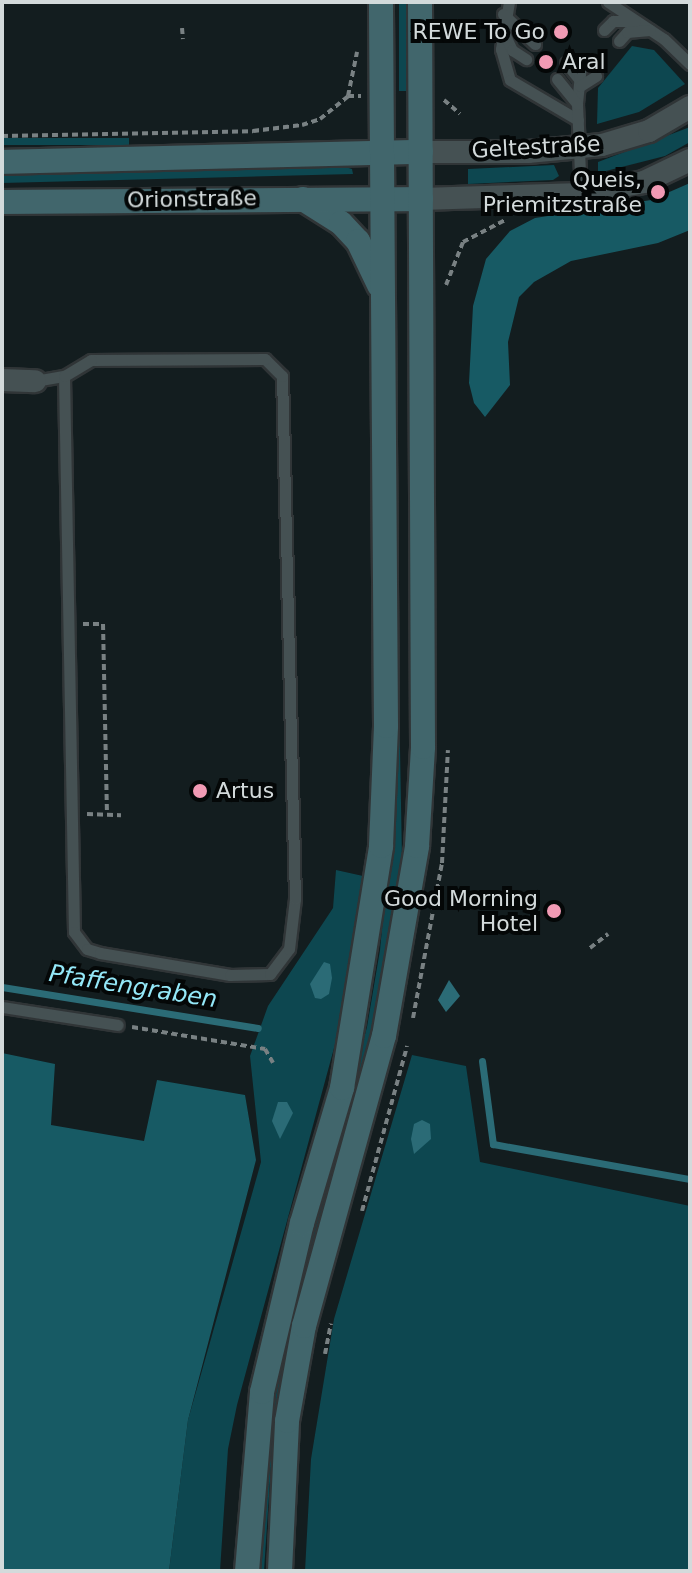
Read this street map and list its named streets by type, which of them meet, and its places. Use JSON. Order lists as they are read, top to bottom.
{
  "streets": {
    "main road": ["Orionstraße"],
    "street": ["Geltestraße"]
  },
  "crossings": [
    ["Geltestraße", "Orionstraße"]
  ],
  "water": ["Pfaffengraben"],
  "places": [
    "REWE To Go",
    "Aral",
    "Queis, Priemitzstraße",
    "Artus",
    "Good Morning Hotel"
  ]
}
